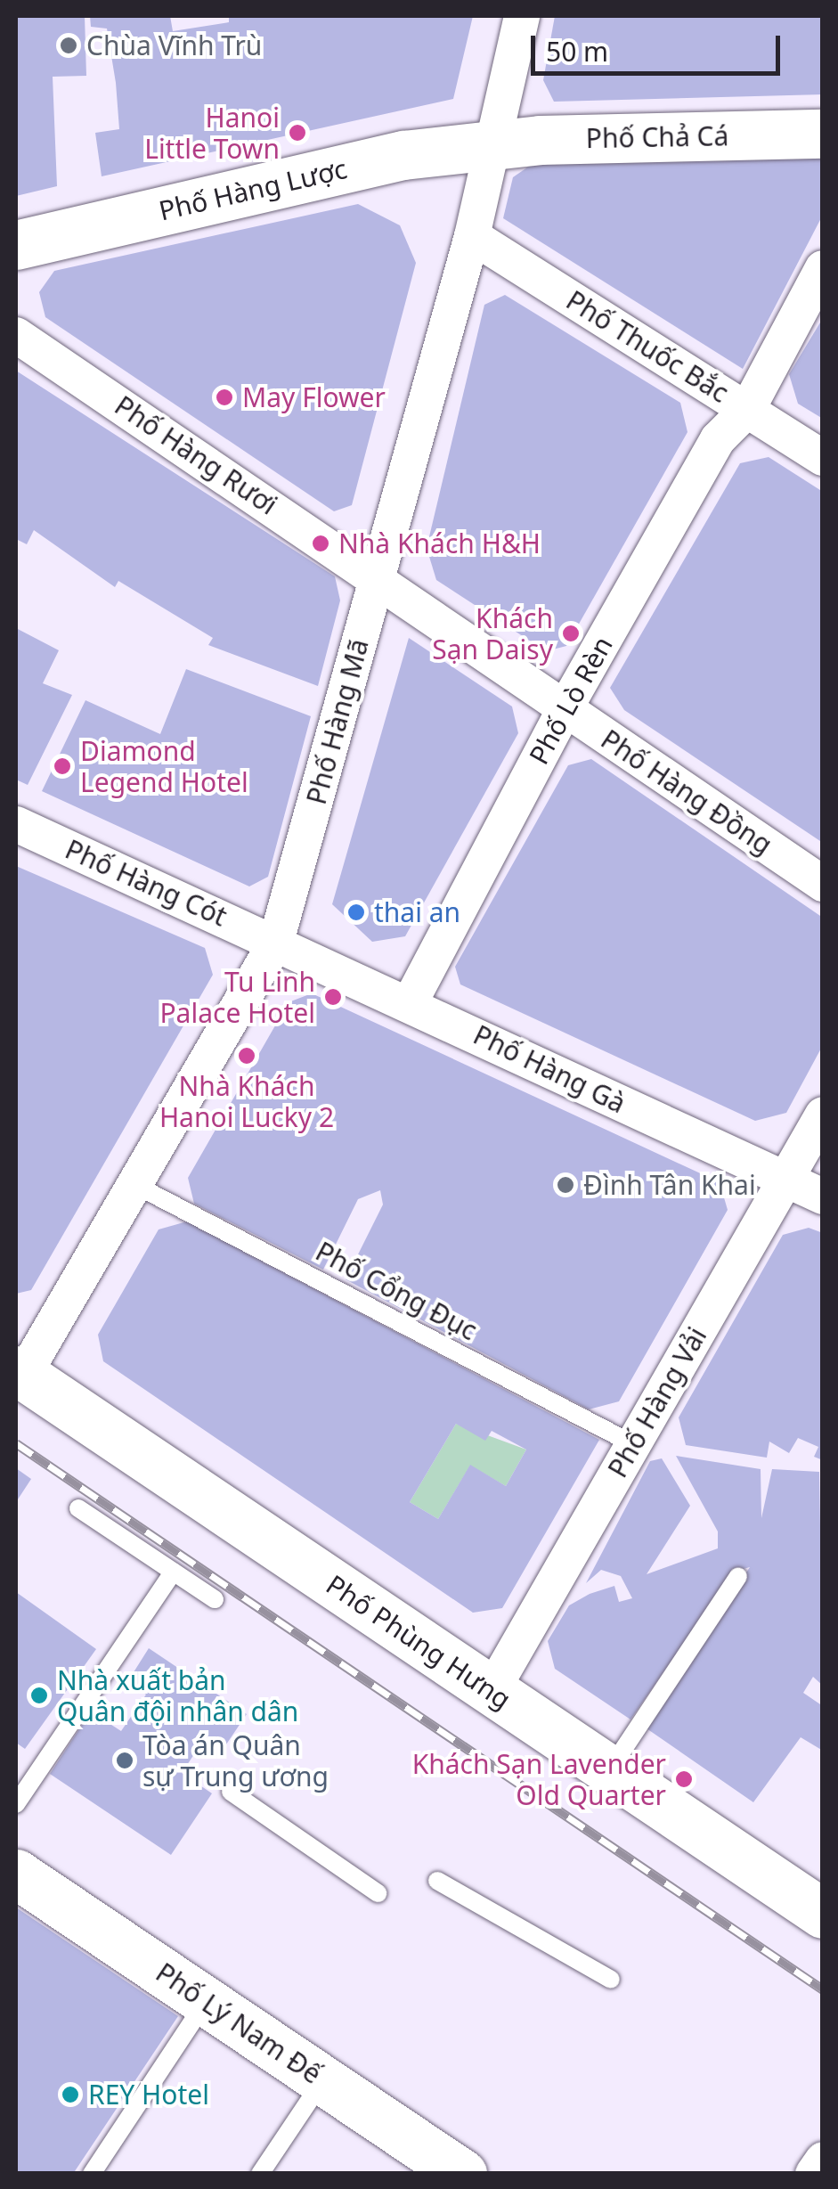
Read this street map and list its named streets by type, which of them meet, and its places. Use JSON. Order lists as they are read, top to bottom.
{
  "streets": {
    "street": [
      "Phố Chả Cá",
      "Phố Hàng Lược",
      "Phố Thuốc Bắc",
      "Phố Hàng Rươi",
      "Phố Lò Rèn",
      "Phố Hàng Mã",
      "Phố Hàng Đồng",
      "Phố Hàng Cót",
      "Phố Hàng Gà",
      "Phố Hàng Vải",
      "Phố Phùng Hưng",
      "Phố Lý Nam Đế"
    ],
    "lane": ["Phố Cổng Đục"]
  },
  "crossings": [
    ["Phố Chả Cá", "Phố Hàng Lược"],
    ["Phố Chả Cá", "Phố Hàng Mã"],
    ["Phố Hàng Lược", "Phố Hàng Mã"],
    ["Phố Thuốc Bắc", "Phố Lò Rèn"],
    ["Phố Thuốc Bắc", "Phố Hàng Mã"],
    ["Phố Hàng Rươi", "Phố Hàng Mã"],
    ["Phố Hàng Rươi", "Phố Hàng Đồng"],
    ["Phố Lò Rèn", "Phố Hàng Đồng"],
    ["Phố Lò Rèn", "Phố Hàng Gà"],
    ["Phố Hàng Mã", "Phố Hàng Đồng"],
    ["Phố Hàng Mã", "Phố Hàng Cót"],
    ["Phố Hàng Mã", "Phố Hàng Gà"],
    ["Phố Hàng Mã", "Phố Cổng Đục"],
    ["Phố Hàng Mã", "Phố Phùng Hưng"],
    ["Phố Hàng Cót", "Phố Hàng Gà"],
    ["Phố Hàng Gà", "Phố Hàng Vải"],
    ["Phố Cổng Đục", "Phố Hàng Vải"],
    ["Phố Hàng Vải", "Phố Phùng Hưng"]
  ],
  "places": [
    "Chùa Vĩnh Trù",
    "Hanoi Little Town",
    "May Flower",
    "Nhà Khách H&H",
    "Khách Sạn Daisy",
    "Diamond Legend Hotel",
    "thai an",
    "Tu Linh Palace Hotel",
    "Nhà Khách Hanoi Lucky 2",
    "Đình Tân Khai",
    "Nhà xuất bản Quân đội nhân dân",
    "Tòa án Quân sự Trung ương",
    "Khách Sạn Lavender Old Quarter",
    "REY Hotel"
  ],
  "scale_bar": "50 m"
}
